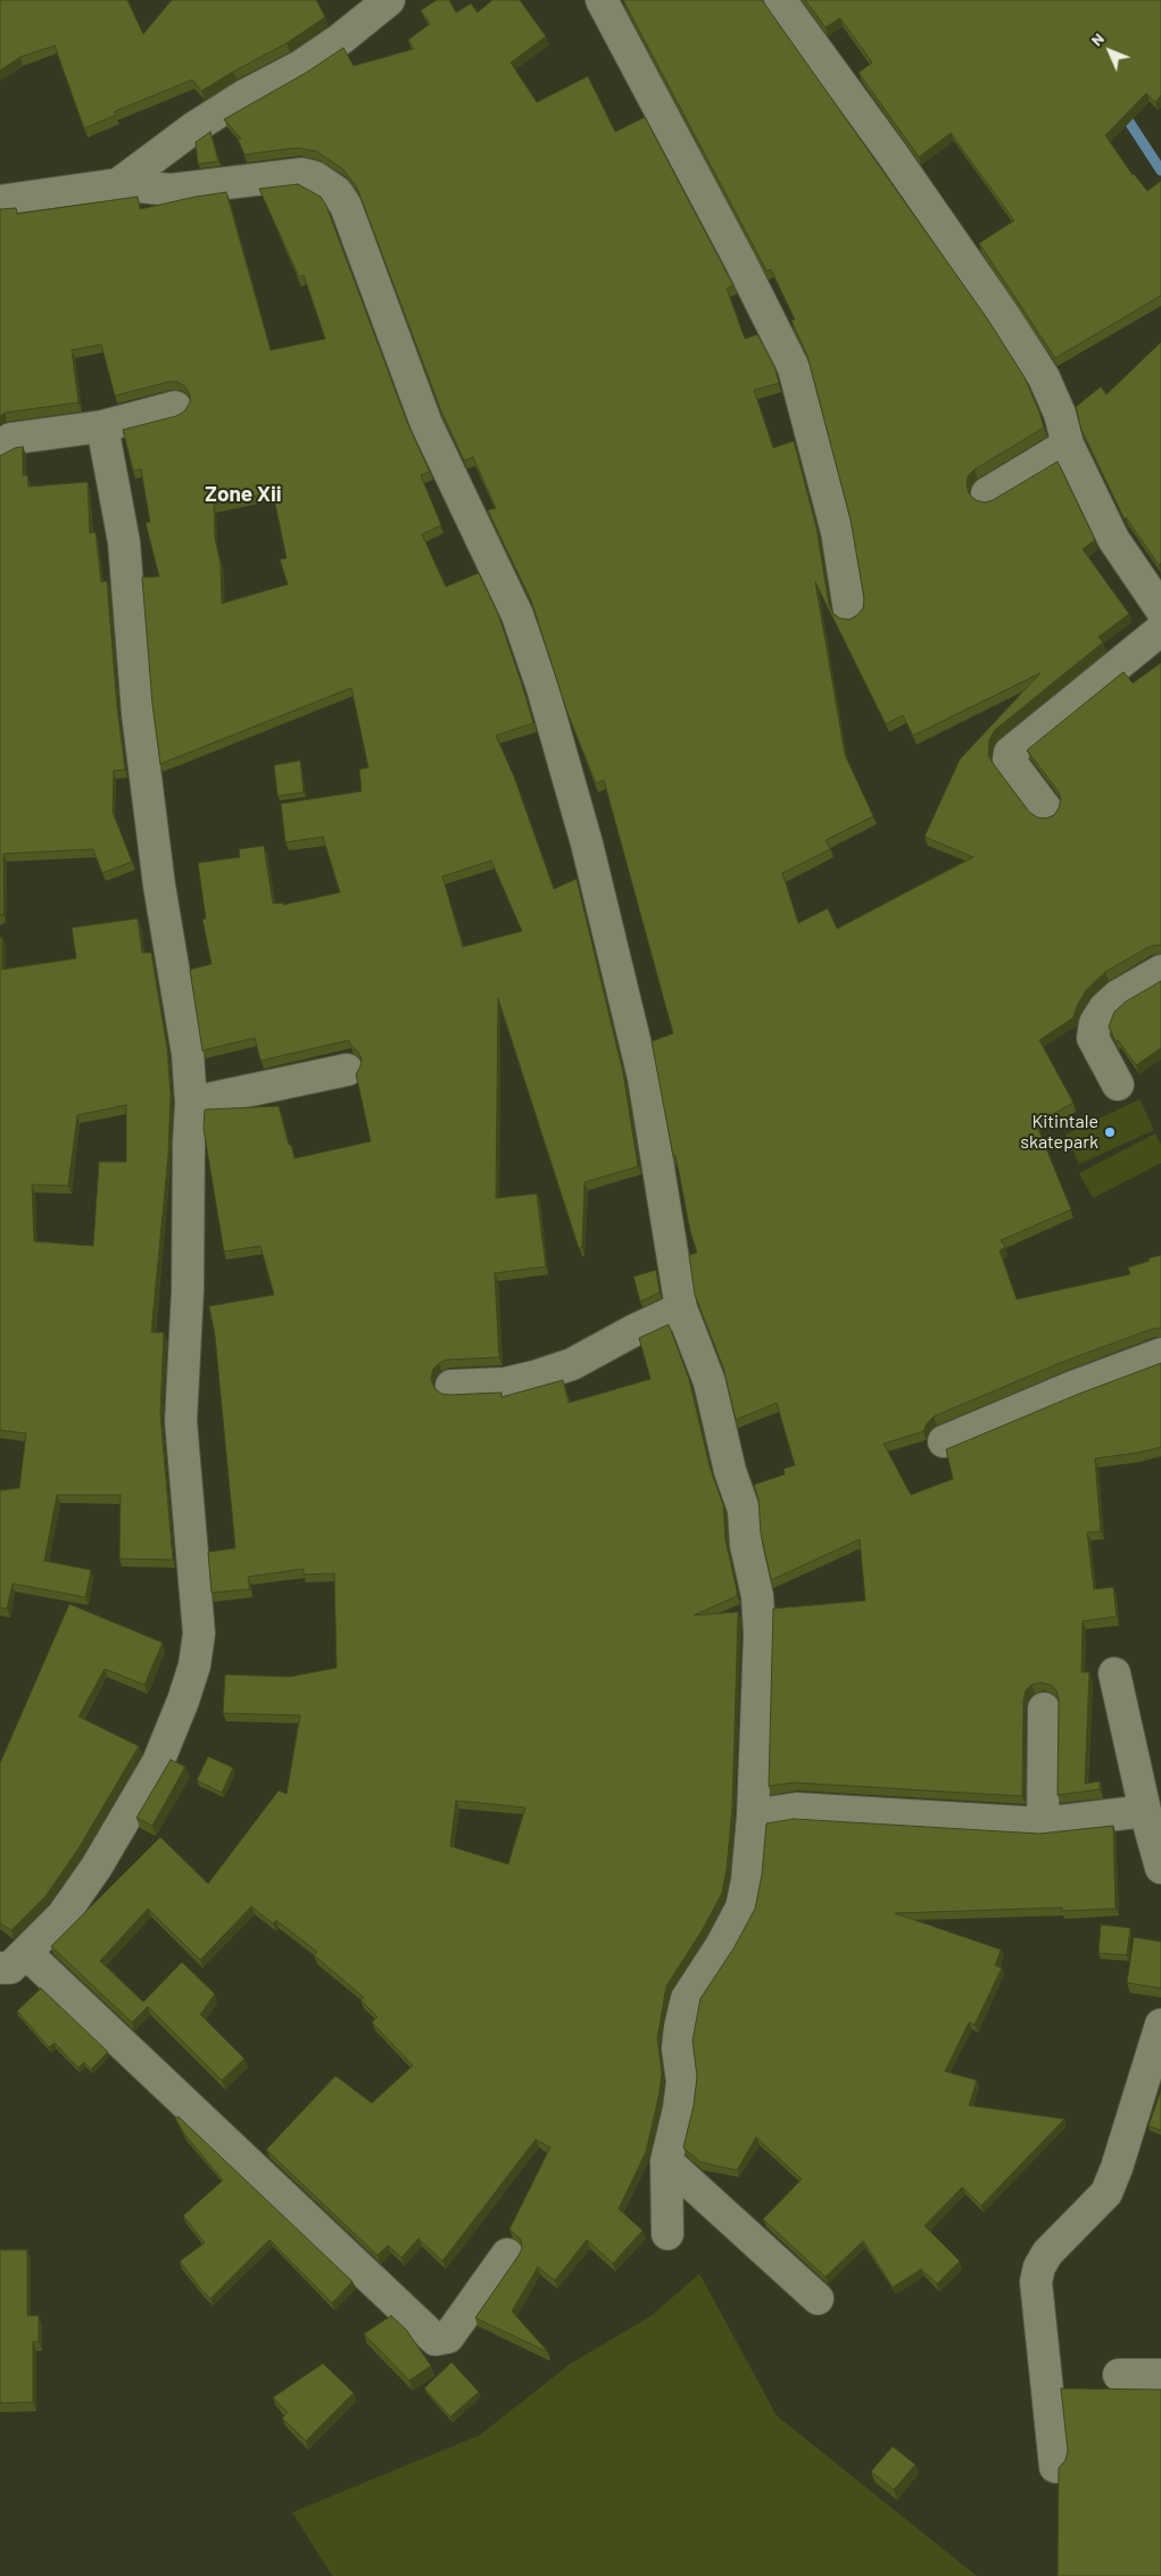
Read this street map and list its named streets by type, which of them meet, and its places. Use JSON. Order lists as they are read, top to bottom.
{
  "districts": ["Zone Xii"],
  "places": ["Kitintale skatepark"],
  "north": "top left"
}
